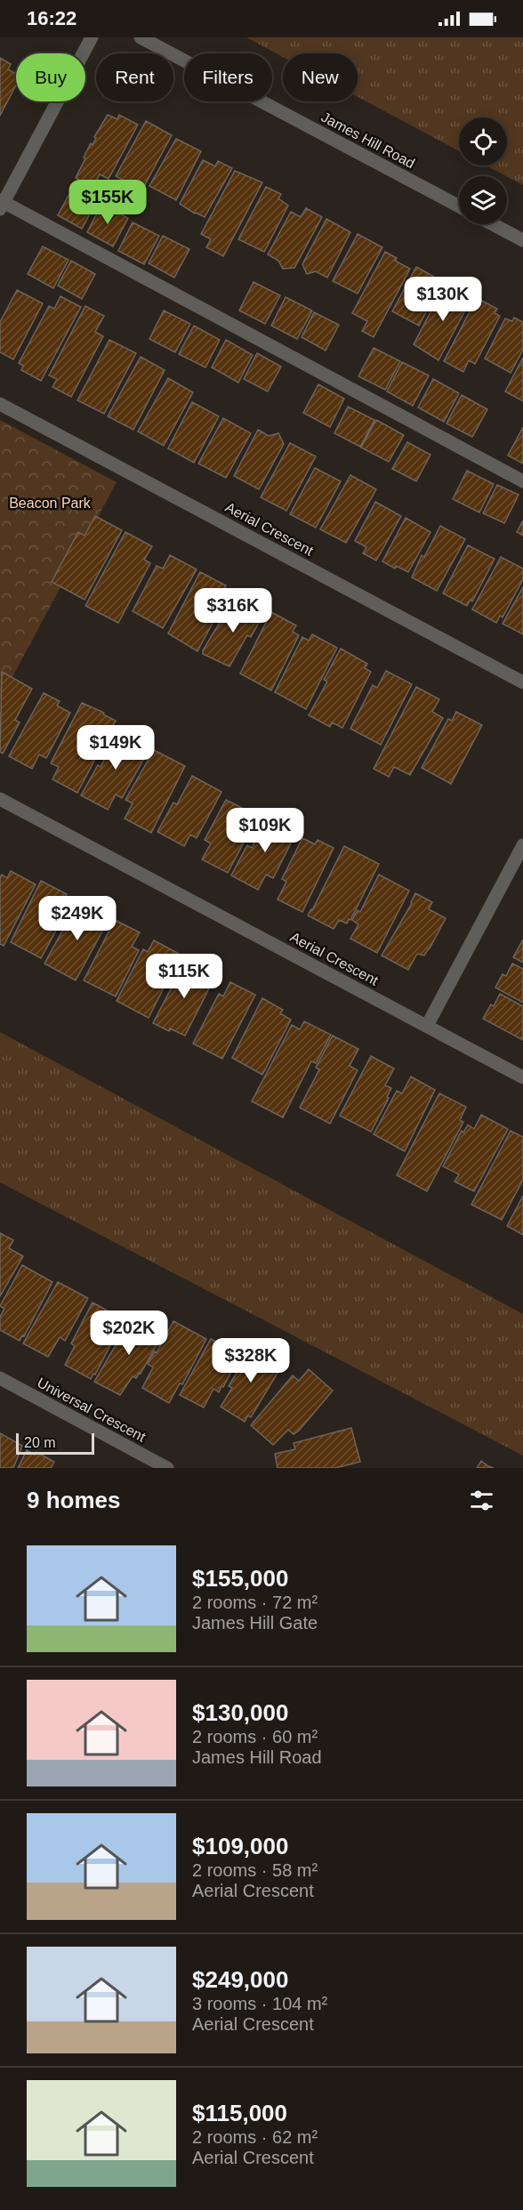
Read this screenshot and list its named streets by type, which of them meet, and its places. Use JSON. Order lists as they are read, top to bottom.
{
  "streets": {
    "street": ["James Hill Road", "Aerial Crescent", "Universal Crescent"]
  },
  "parks": ["Beacon Park"],
  "scale_bar": "20 m",
  "page": {
    "status": "16:22",
    "chip": [
      "Buy",
      "Rent",
      "Filters",
      "New"
    ],
    "price": [
      "$155K",
      "$130K",
      "$316K",
      "$149K",
      "$109K",
      "$249K",
      "$115K",
      "$202K",
      "$328K"
    ],
    "scale": "20 m",
    "heading": "9 homes",
    "list": [
      {
        "name": "$155,000",
        "note": "2 rooms · 72 m² · James Hill Gate"
      },
      {
        "name": "$130,000",
        "note": "2 rooms · 60 m² · James Hill Road"
      },
      {
        "name": "$109,000",
        "note": "2 rooms · 58 m² · Aerial Crescent"
      },
      {
        "name": "$249,000",
        "note": "3 rooms · 104 m² · Aerial Crescent"
      },
      {
        "name": "$115,000",
        "note": "2 rooms · 62 m² · Aerial Crescent"
      }
    ]
  }
}
